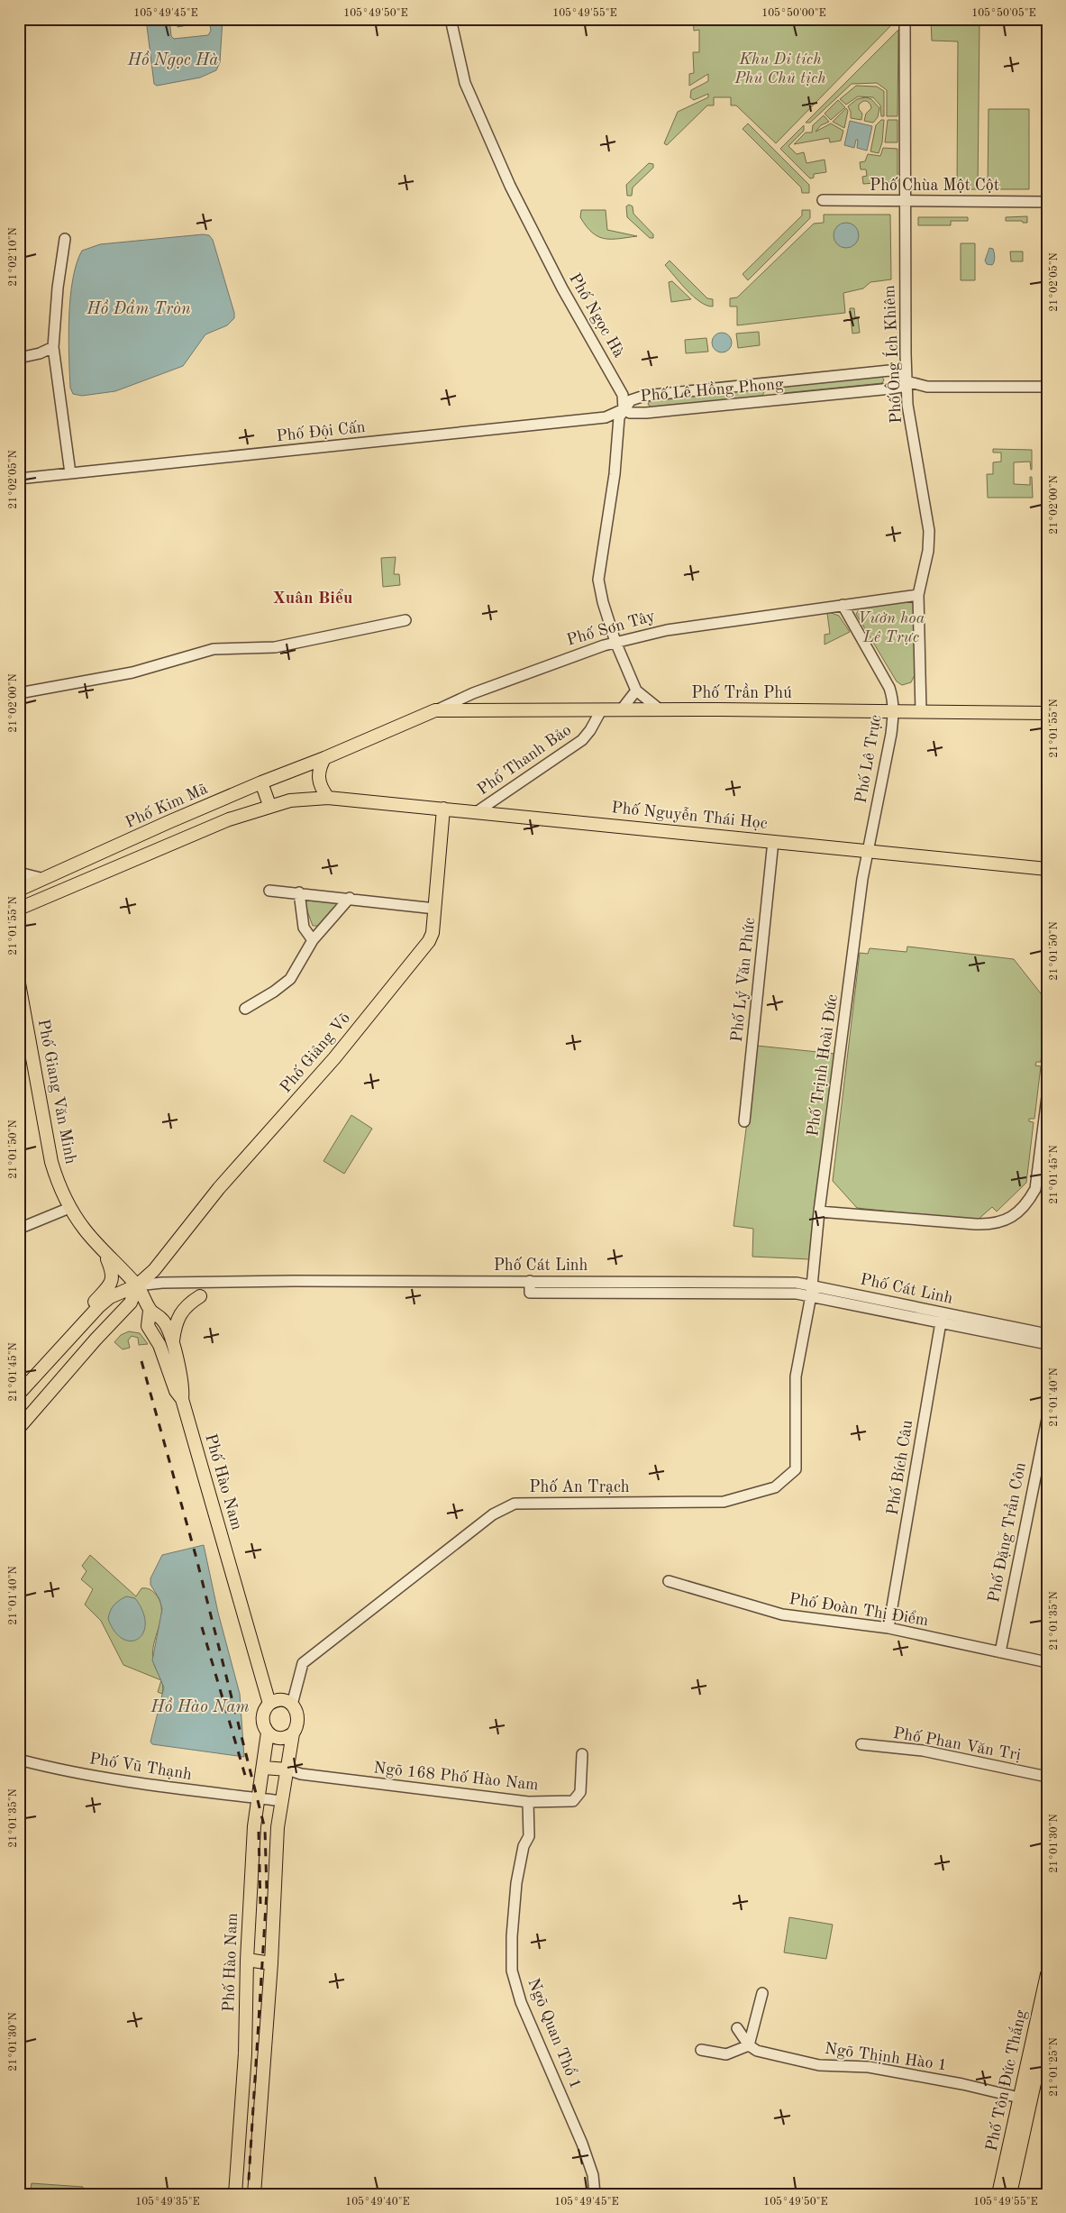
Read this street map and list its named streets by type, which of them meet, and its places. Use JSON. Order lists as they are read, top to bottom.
{
  "streets": {
    "main road": [
      "Phố Sơn Tây",
      "Phố Trần Phú",
      "Phố Kim Mã",
      "Phố Nguyễn Thái Học",
      "Phố Giảng Võ",
      "Phố Giang Văn Minh",
      "Phố Hào Nam",
      "Phố Tôn Đức Thắng"
    ],
    "street": [
      "Phố Chùa Một Cột",
      "Phố Ngọc Hà",
      "Phố Ông Ích Khiêm",
      "Phố Lê Hồng Phong",
      "Phố Đội Cấn",
      "Phố Lê Trực",
      "Phố Thanh Bảo",
      "Phố Lý Văn Phức",
      "Phố Trịnh Hoài Đức",
      "Phố Cát Linh",
      "Phố Bích Câu",
      "Phố An Trạch",
      "Phố Đặng Trần Côn",
      "Phố Đoàn Thị Điểm",
      "Phố Phan Văn Trị",
      "Phố Vũ Thạnh",
      "Ngõ 168 Phố Hào Nam",
      "Ngõ Quan Thổ 1",
      "Ngõ Thịnh Hào 1"
    ]
  },
  "crossings": [
    ["Phố Chùa Một Cột", "Phố Ông Ích Khiêm"],
    ["Phố Ngọc Hà", "Phố Lê Hồng Phong"],
    ["Phố Ngọc Hà", "Phố Đội Cấn"],
    ["Phố Ngọc Hà", "Phố Sơn Tây"],
    ["Phố Ông Ích Khiêm", "Phố Lê Hồng Phong"],
    ["Phố Ông Ích Khiêm", "Phố Sơn Tây"],
    ["Phố Ông Ích Khiêm", "Phố Trần Phú"],
    ["Phố Lê Hồng Phong", "Phố Đội Cấn"],
    ["Phố Sơn Tây", "Phố Trần Phú"],
    ["Phố Sơn Tây", "Phố Lê Trực"],
    ["Phố Sơn Tây", "Phố Kim Mã"],
    ["Phố Trần Phú", "Phố Lê Trực"],
    ["Phố Trần Phú", "Phố Thanh Bảo"],
    ["Phố Lê Trực", "Phố Nguyễn Thái Học"],
    ["Phố Lê Trực", "Phố Trịnh Hoài Đức"],
    ["Phố Thanh Bảo", "Phố Nguyễn Thái Học"],
    ["Phố Nguyễn Thái Học", "Phố Lý Văn Phức"],
    ["Phố Nguyễn Thái Học", "Phố Giảng Võ"],
    ["Phố Nguyễn Thái Học", "Phố Trịnh Hoài Đức"],
    ["Phố Giảng Võ", "Phố Giang Văn Minh"],
    ["Phố Giảng Võ", "Phố Cát Linh"],
    ["Phố Giảng Võ", "Phố Hào Nam"],
    ["Phố Trịnh Hoài Đức", "Phố Cát Linh"],
    ["Phố Trịnh Hoài Đức", "Phố An Trạch"],
    ["Phố Giang Văn Minh", "Phố Cát Linh"],
    ["Phố Giang Văn Minh", "Phố Hào Nam"],
    ["Phố Cát Linh", "Phố Bích Câu"],
    ["Phố Cát Linh", "Phố Hào Nam"],
    ["Phố Cát Linh", "Phố An Trạch"],
    ["Phố Bích Câu", "Phố Đoàn Thị Điểm"],
    ["Phố Hào Nam", "Phố An Trạch"],
    ["Phố Hào Nam", "Phố Vũ Thạnh"],
    ["Phố Đặng Trần Côn", "Phố Đoàn Thị Điểm"],
    ["Ngõ 168 Phố Hào Nam", "Ngõ Quan Thổ 1"],
    ["Ngõ Thịnh Hào 1", "Phố Tôn Đức Thắng"]
  ],
  "districts": ["Xuân Biểu"],
  "water": ["Hồ Ngọc Hà", "Hồ Đầm Tròn", "Hồ Hào Nam"],
  "parks": ["Khu Di tích Phủ Chủ tịch", "Vườn hoa Lê Trực"],
  "coordinates": [
    "105°49'45\"E",
    "105°49'50\"E",
    "105°49'55\"E",
    "105°50'00\"E",
    "105°50'05\"E",
    "21°02'10\"N",
    "21°02'05\"N",
    "21°02'00\"N",
    "21°01'55\"N",
    "21°01'50\"N",
    "21°01'45\"N",
    "21°01'40\"N",
    "21°01'35\"N",
    "21°01'30\"N",
    "21°01'25\"N",
    "105°49'35\"E",
    "105°49'40\"E"
  ]
}
